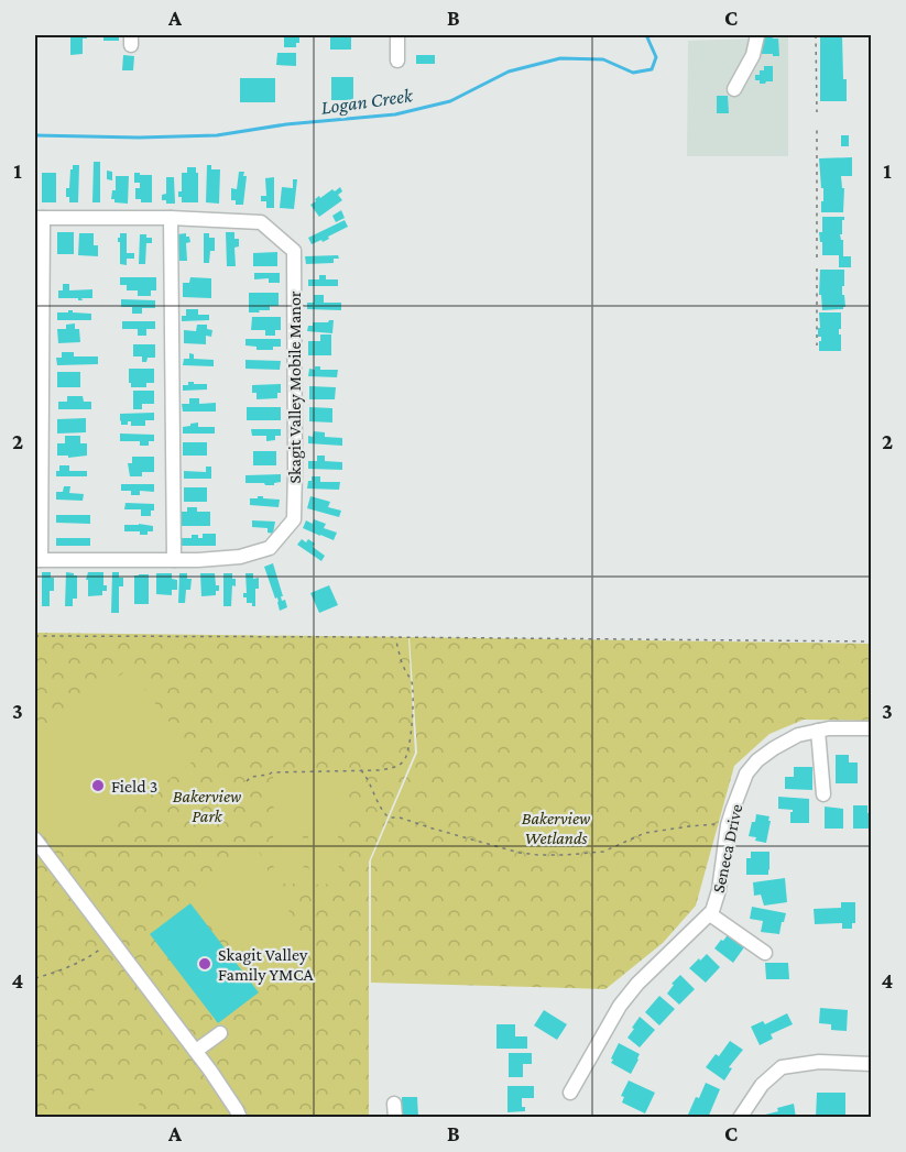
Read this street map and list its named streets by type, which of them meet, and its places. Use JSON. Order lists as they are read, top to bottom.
{
  "streets": {
    "street": ["Skagit Valley Mobile Manor", "Seneca Drive"]
  },
  "water": ["Logan Creek"],
  "parks": ["Bakerview Park", "Bakerview Wetlands"],
  "places": ["Field 3", "Skagit Valley Family YMCA"],
  "grid": {
    "columns": ["A", "B", "C"],
    "rows": [
      "1",
      "2",
      "3",
      "4"
    ]
  }
}
